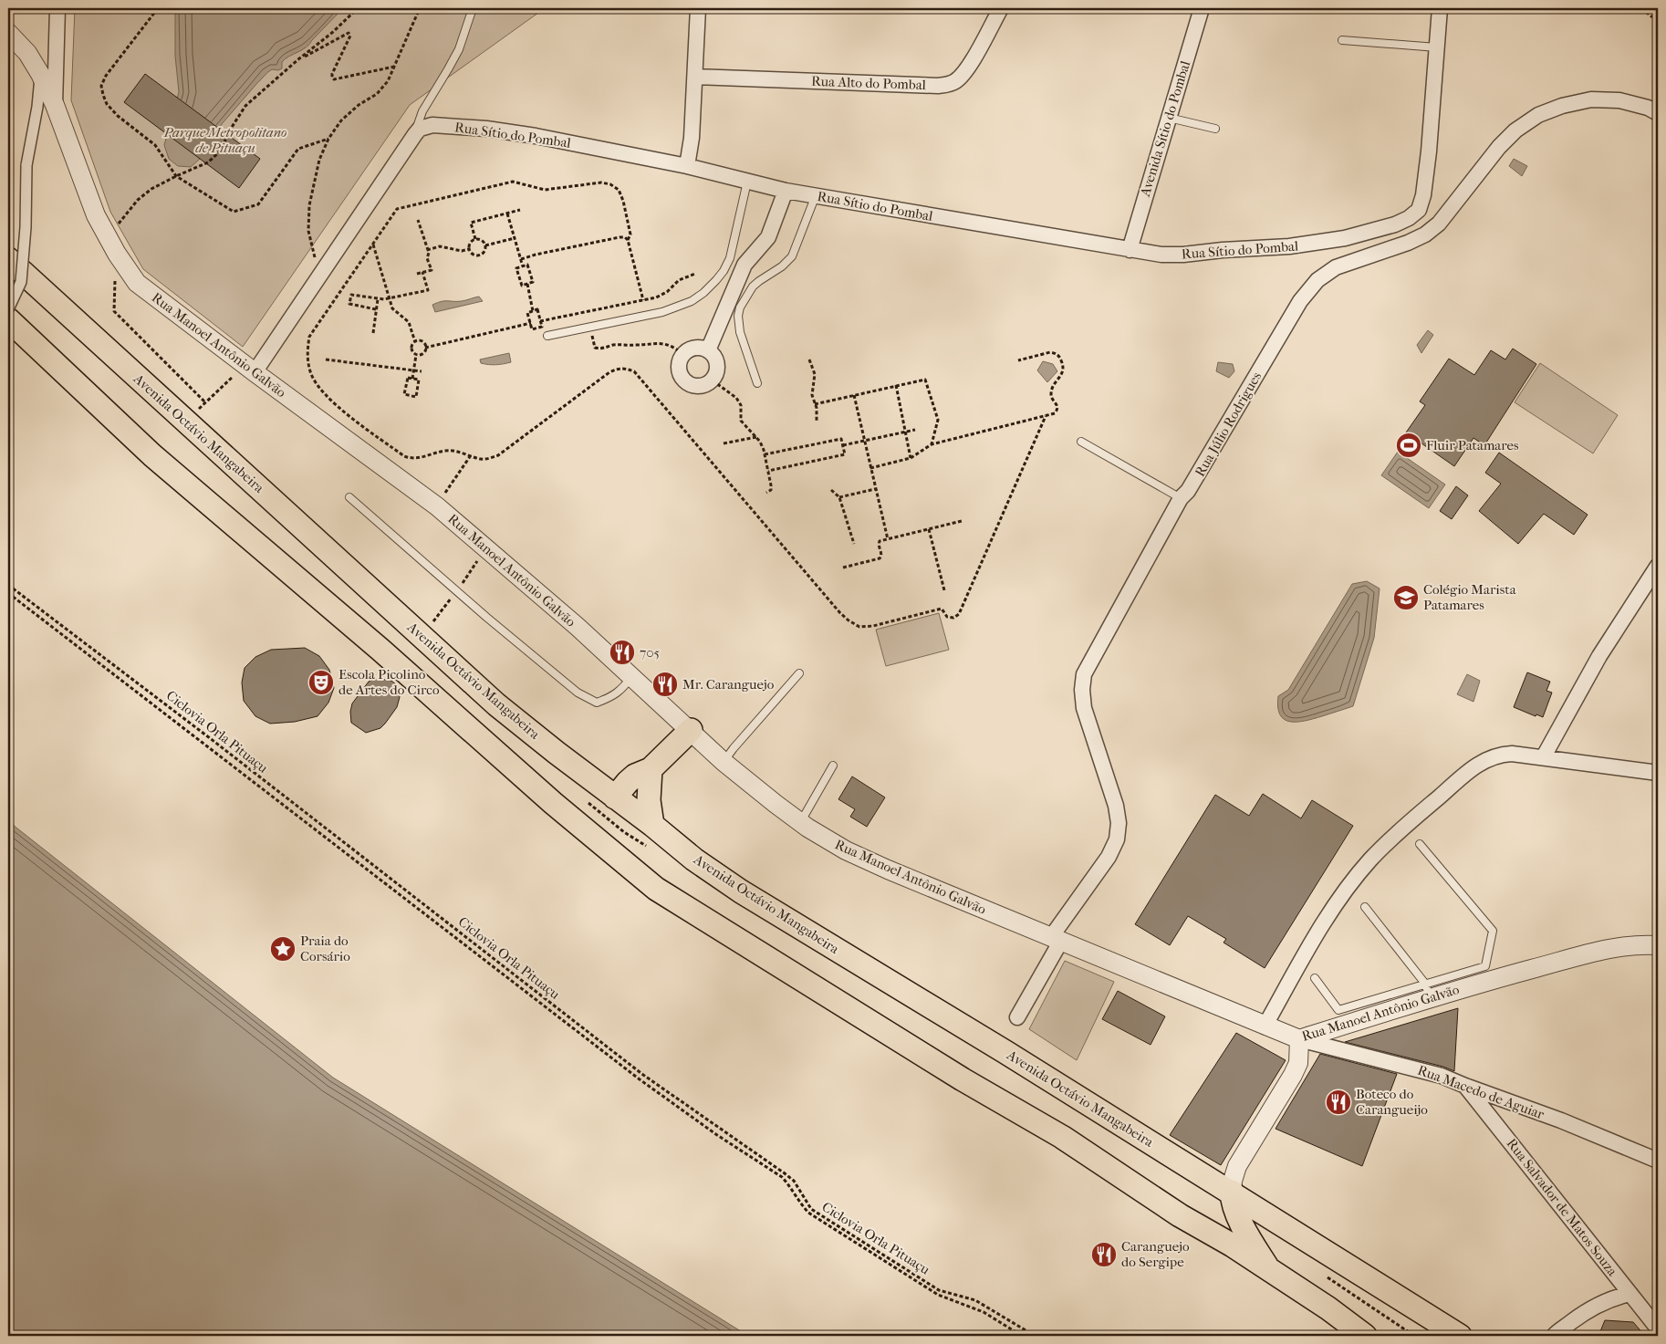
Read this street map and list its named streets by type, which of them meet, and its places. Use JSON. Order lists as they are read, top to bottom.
{
  "streets": {
    "main road": ["Avenida Octávio Mangabeira"],
    "street": [
      "Rua Alto do Pombal",
      "Avenida Sítio do Pombal",
      "Rua Sítio do Pombal",
      "Rua Manoel Antônio Galvão",
      "Rua Júlio Rodrigues",
      "Rua Macedo de Aguiar",
      "Rua Salvador de Matos Souza"
    ],
    "path": ["Ciclovia Orla Pituaçu"]
  },
  "crossings": [
    ["Avenida Sítio do Pombal", "Rua Sítio do Pombal"],
    ["Rua Manoel Antônio Galvão", "Rua Júlio Rodrigues"],
    ["Rua Manoel Antônio Galvão", "Rua Macedo de Aguiar"],
    ["Rua Macedo de Aguiar", "Rua Salvador de Matos Souza"]
  ],
  "parks": ["Parque Metropolitano de Pituaçu"],
  "places": {
    "sports": ["Fluir Patamares"],
    "school or university": ["Colégio Marista Patamares"],
    "restaurant": [
      "705",
      "Mr. Caranguejo",
      "Boteco do Carangueijo",
      "Caranguejo do Sergipe"
    ],
    "theatre": ["Escola Picolino de Artes do Circo"],
    "place": ["Praia do Corsário"]
  }
}
